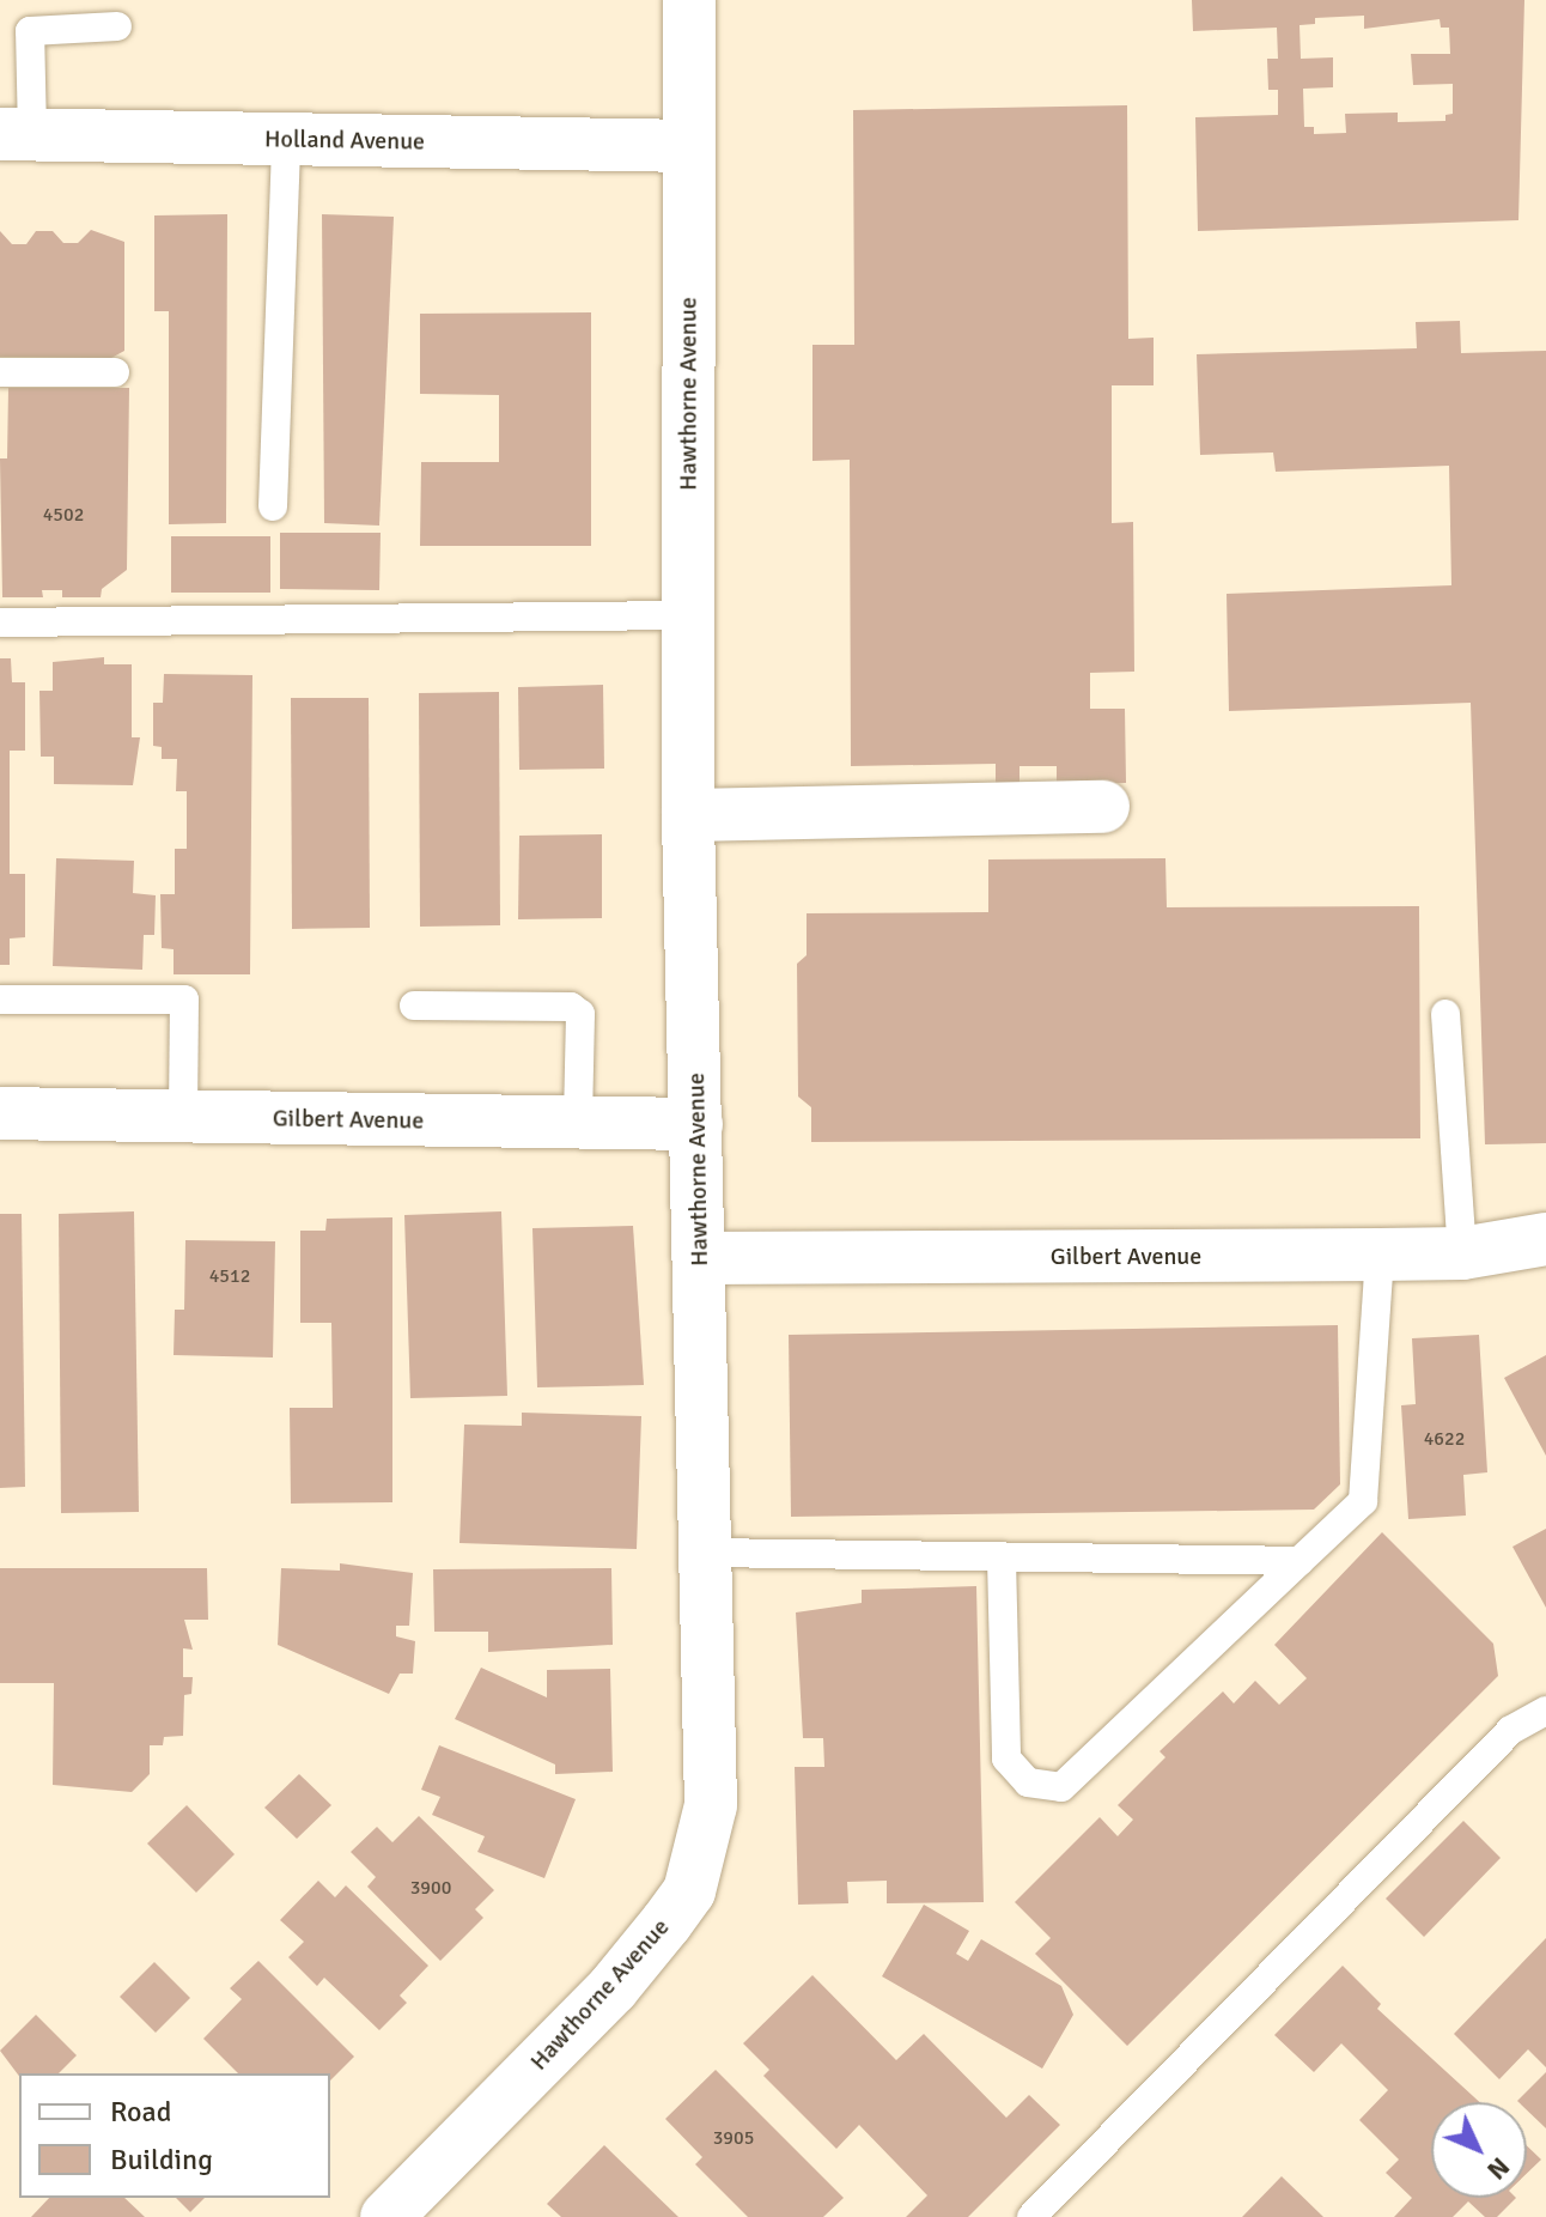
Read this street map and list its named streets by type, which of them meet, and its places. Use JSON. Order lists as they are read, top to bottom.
{
  "streets": {
    "street": ["Holland Avenue", "Hawthorne Avenue", "Gilbert Avenue"]
  },
  "crossings": [
    ["Holland Avenue", "Hawthorne Avenue"],
    ["Hawthorne Avenue", "Gilbert Avenue"]
  ],
  "house_numbers": [
    "4502",
    "4512",
    "4622",
    "3900",
    "3905"
  ],
  "legend": ["Road", "Building"],
  "north": "bottom right"
}
